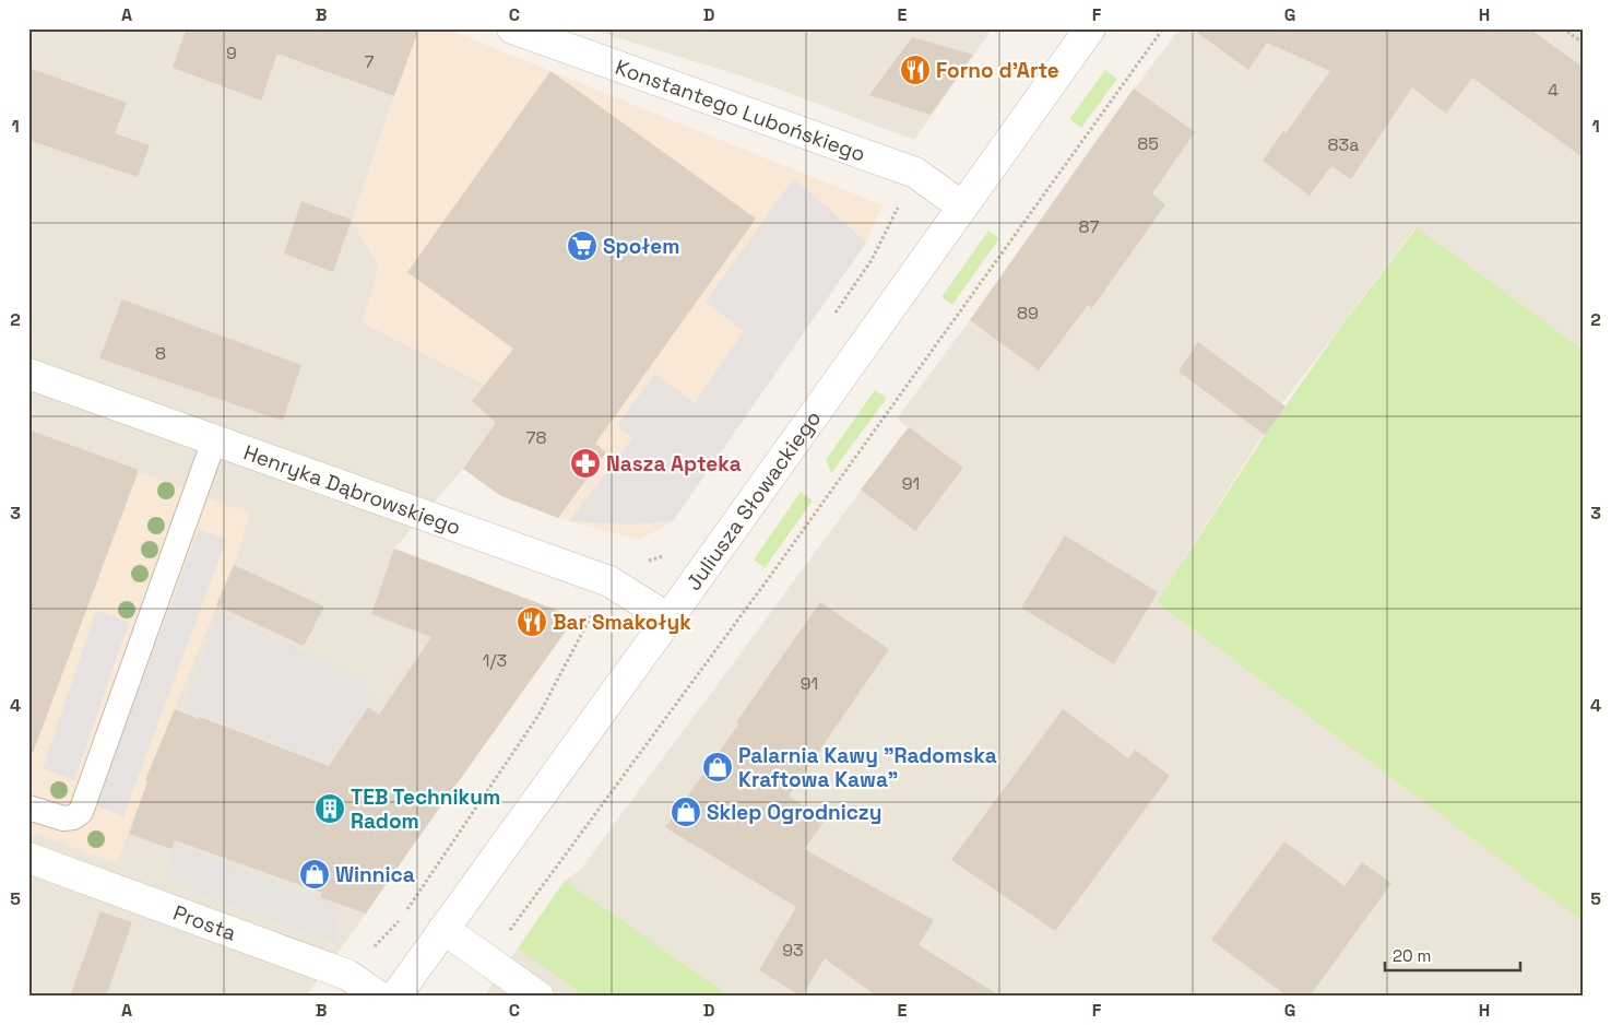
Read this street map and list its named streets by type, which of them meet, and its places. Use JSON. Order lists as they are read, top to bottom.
{
  "streets": {
    "street": [
      "Konstantego Lubońskiego",
      "Henryka Dąbrowskiego",
      "Juliusza Słowackiego",
      "Prosta"
    ]
  },
  "crossings": [
    ["Konstantego Lubońskiego", "Juliusza Słowackiego"],
    ["Henryka Dąbrowskiego", "Juliusza Słowackiego"]
  ],
  "places": {
    "restaurant": ["Forno d'Arte", "Bar Smakołyk"],
    "supermarket": ["Społem"],
    "pharmacy": ["Nasza Apteka"],
    "shop": ["Palarnia Kawy \"Radomska Kraftowa Kawa\"", "Sklep Ogrodniczy", "Winnica"],
    "building": ["TEB Technikum Radom"]
  },
  "house_numbers": [
    "9",
    "7",
    "4",
    "85",
    "83a",
    "87",
    "89",
    "8",
    "78",
    "91",
    "1/3",
    "91",
    "93"
  ],
  "scale_bar": "20 m",
  "grid": {
    "columns": [
      "A",
      "B",
      "C",
      "D",
      "E",
      "F",
      "G",
      "H"
    ],
    "rows": [
      "1",
      "2",
      "3",
      "4",
      "5"
    ]
  }
}
